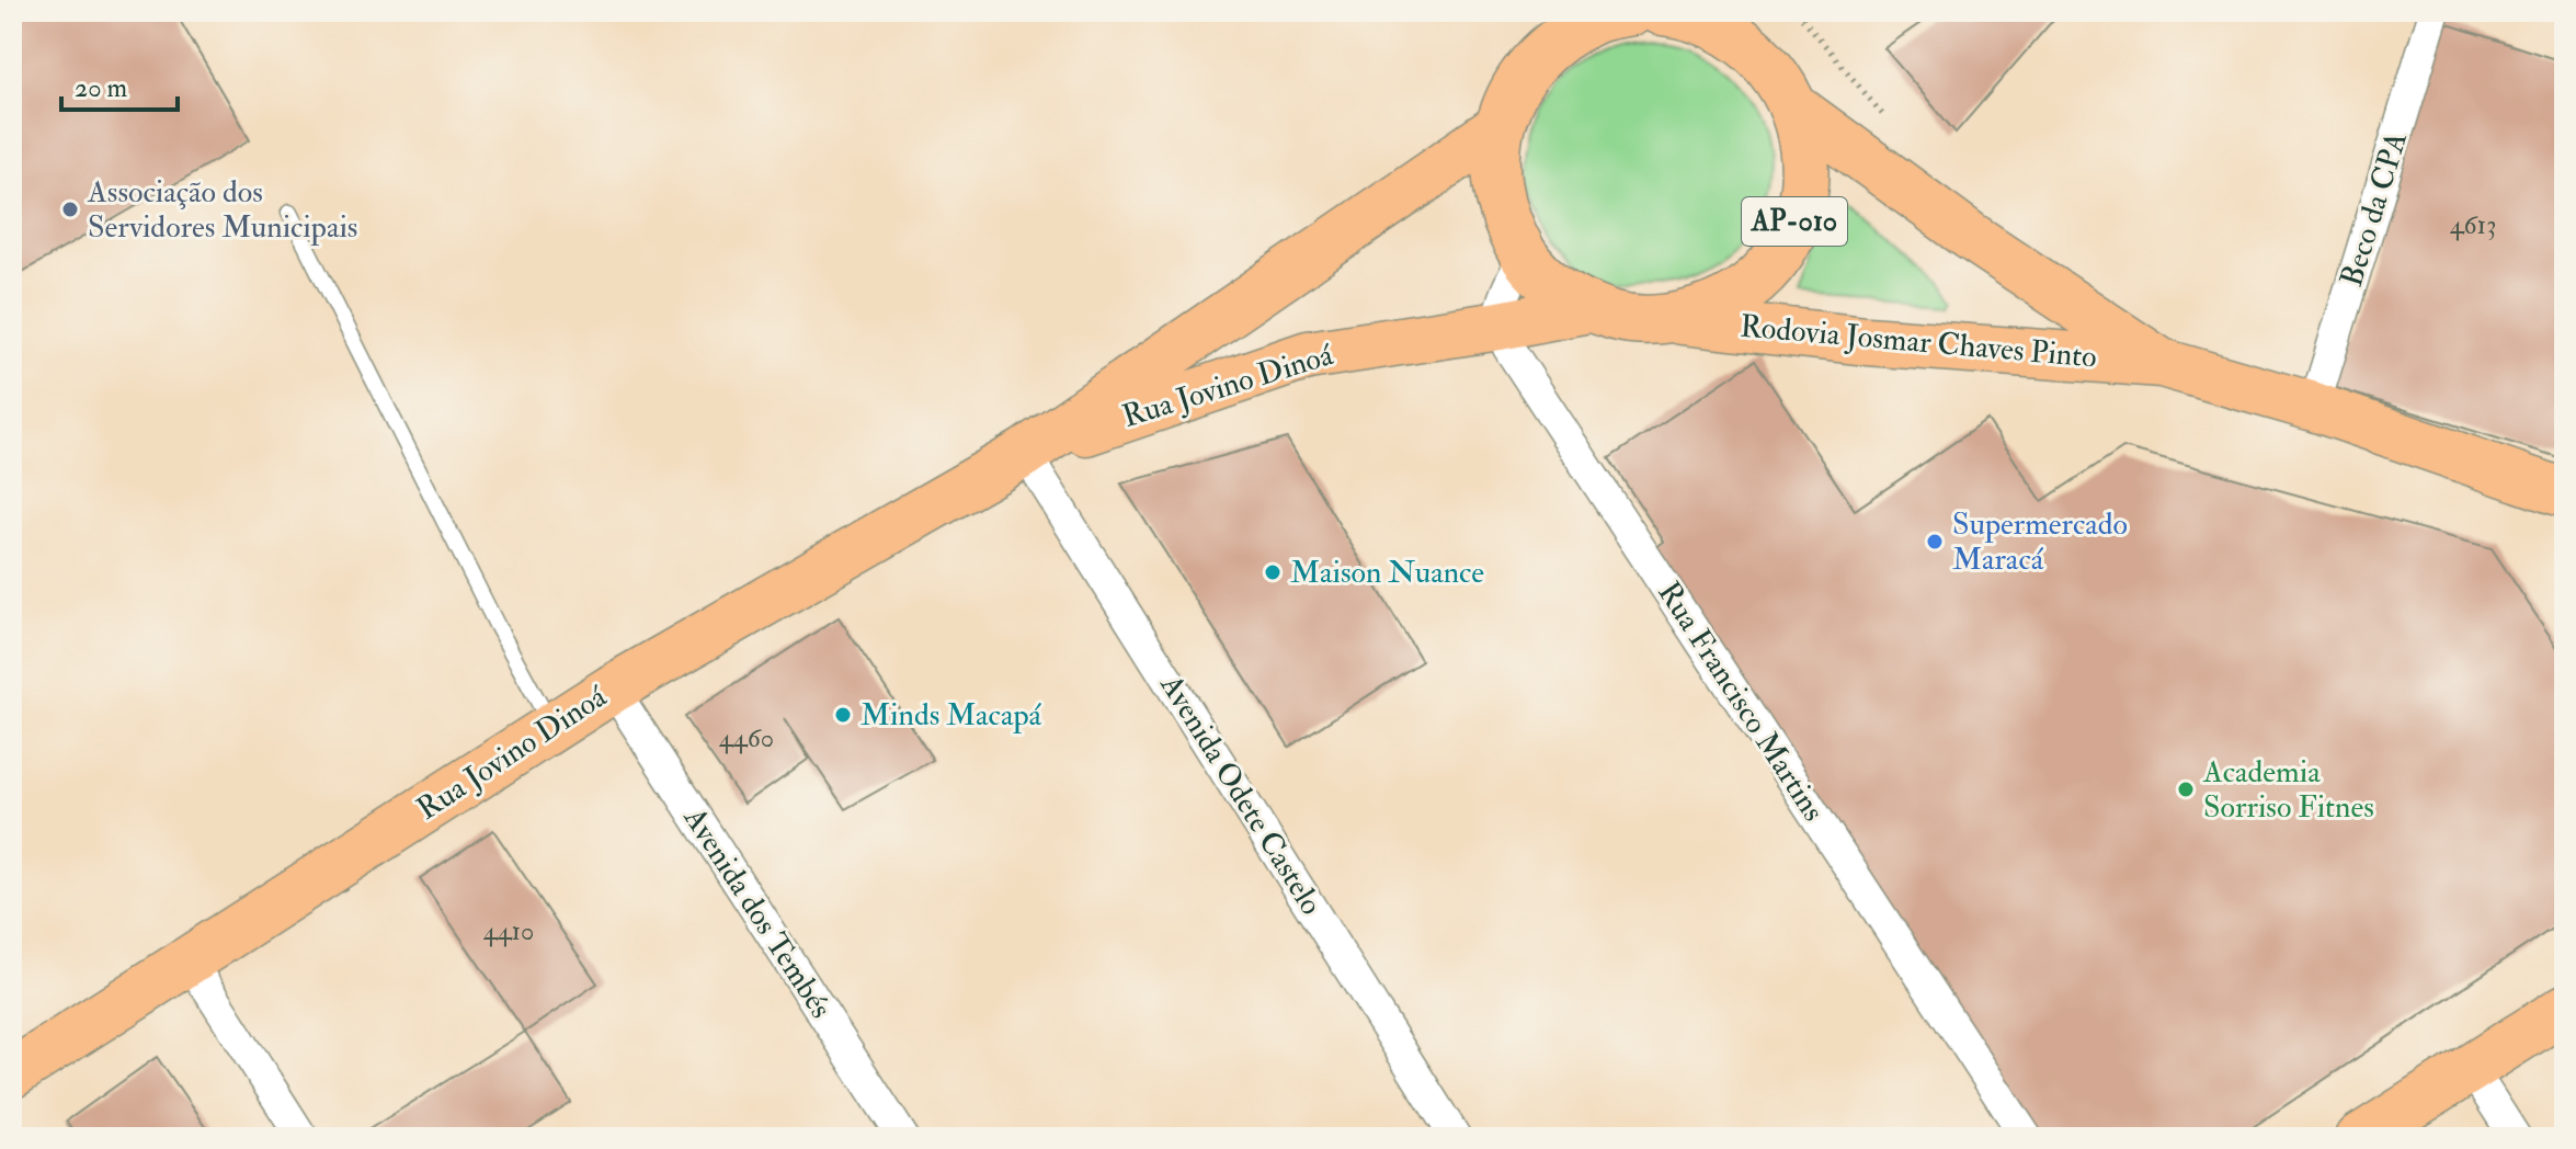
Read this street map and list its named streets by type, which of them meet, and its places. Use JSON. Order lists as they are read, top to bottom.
{
  "streets": {
    "main road": ["AP-010", "Rodovia Josmar Chaves Pinto", "Rua Jovino Dinoá"],
    "street": [
      "Beco da CPA",
      "Rua Francisco Martins",
      "Avenida Odete Castelo",
      "Avenida dos Tembés"
    ]
  },
  "crossings": [
    ["Beco da CPA", "Rodovia Josmar Chaves Pinto"],
    ["AP-010", "Rodovia Josmar Chaves Pinto"],
    ["AP-010", "Rua Jovino Dinoá"],
    ["Rua Jovino Dinoá", "Rua Francisco Martins"],
    ["Rua Jovino Dinoá", "Avenida Odete Castelo"],
    ["Rua Jovino Dinoá", "Avenida dos Tembés"]
  ],
  "places": [
    "Associação dos Servidores Municipais",
    "Supermercado Maracá",
    "Maison Nuance",
    "Minds Macapá",
    "Academia Sorriso Fitnes"
  ],
  "house_numbers": ["4613", "4460", "4410"],
  "scale_bar": "20 m"
}
